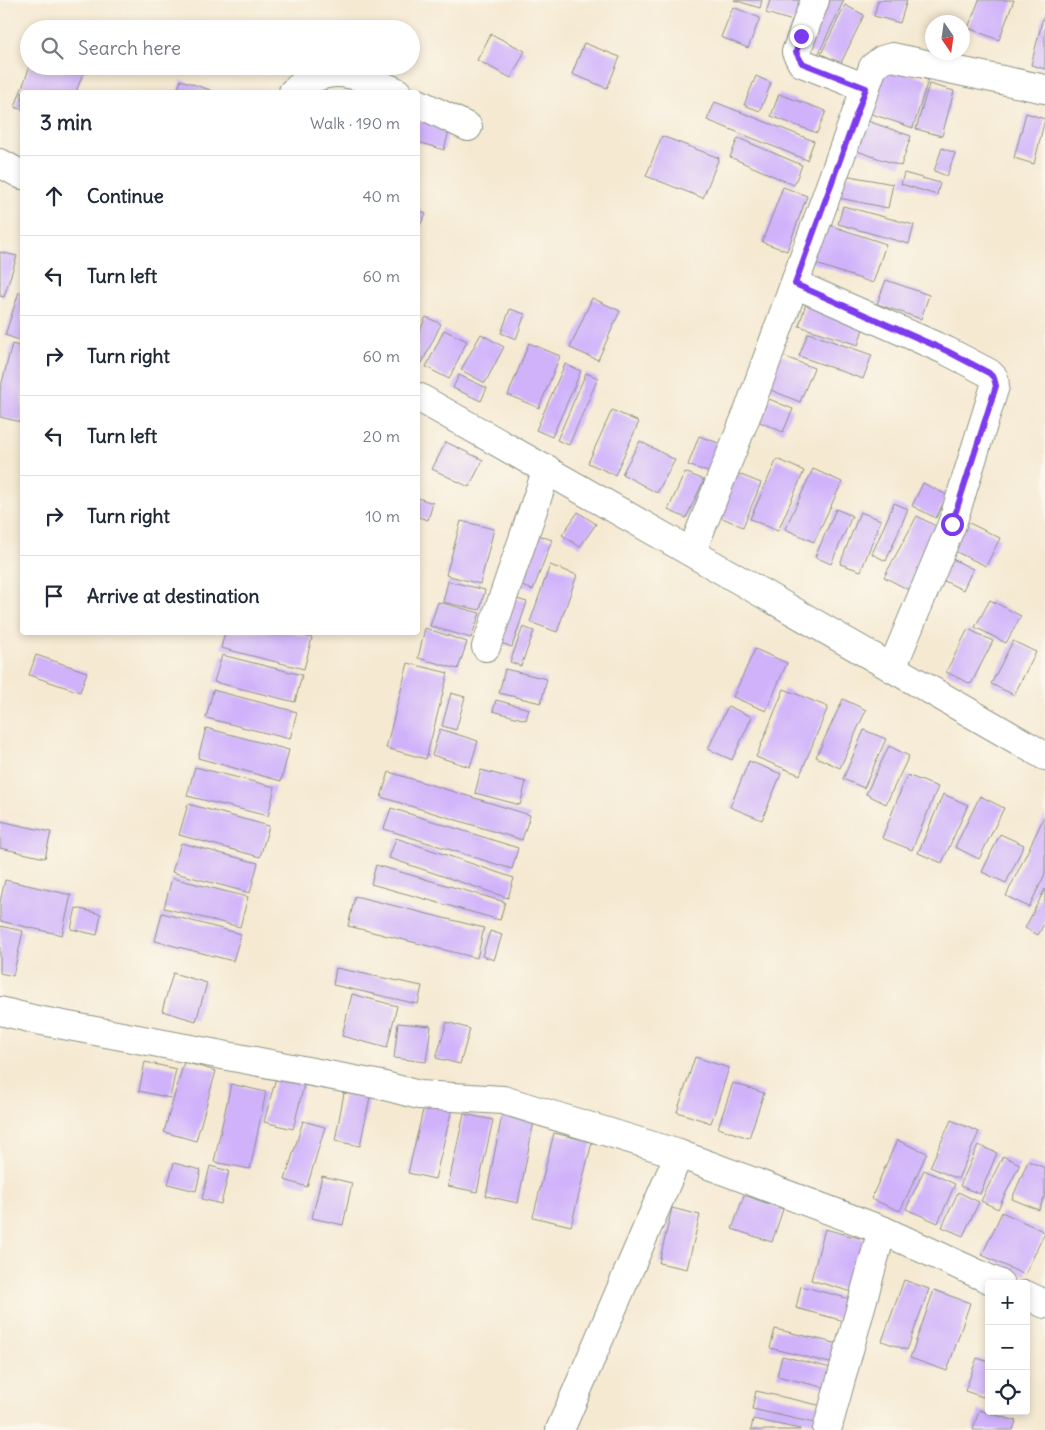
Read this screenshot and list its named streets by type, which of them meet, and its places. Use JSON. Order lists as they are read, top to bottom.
{
  "north": "bottom",
  "page": {
    "search": "Search here",
    "heading": ["3 min", "Walk · 190 m"],
    "list": [
      ["Continue", "40 m"],
      ["Turn left", "60 m"],
      ["Turn right", "60 m"],
      ["Turn left", "20 m"],
      ["Turn right", "10 m"],
      "Arrive at destination"
    ],
    "map_buttons": ["+", "−"]
  }
}
